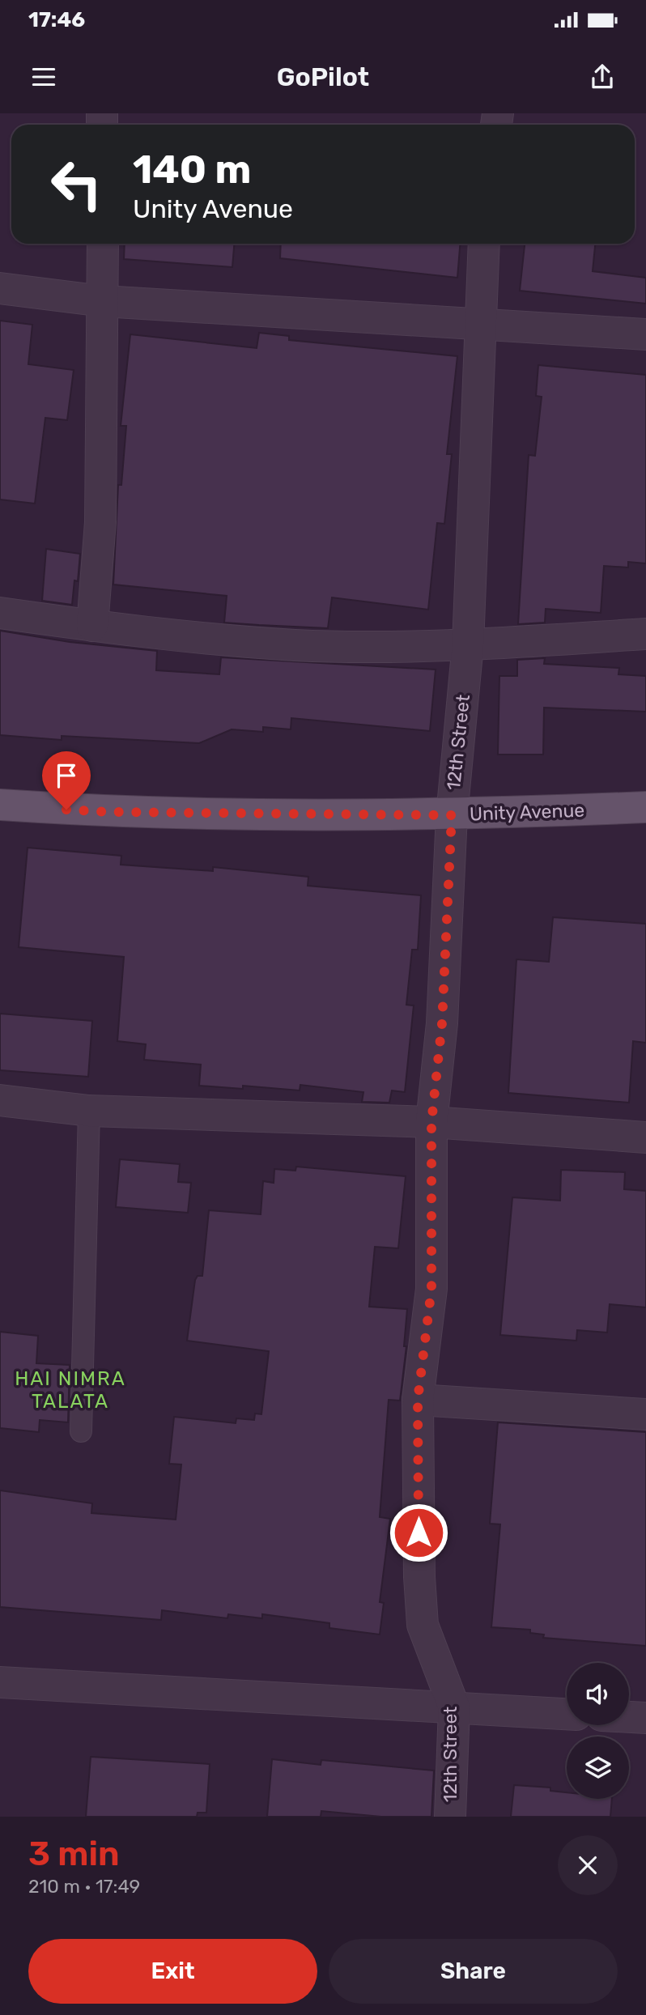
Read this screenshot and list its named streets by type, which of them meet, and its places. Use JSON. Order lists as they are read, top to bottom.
{
  "streets": {
    "main road": ["Unity Avenue"],
    "street": ["12th Street"]
  },
  "crossings": [
    ["12th Street", "Unity Avenue"]
  ],
  "districts": ["HAI NIMRA TALATA"],
  "page": {
    "status": "17:46",
    "header": "GoPilot",
    "turn": ["140 m", "Unity Avenue"],
    "heading": ["3 min", "210 m · 17:49"],
    "buttons": ["Exit", "Share"]
  }
}
